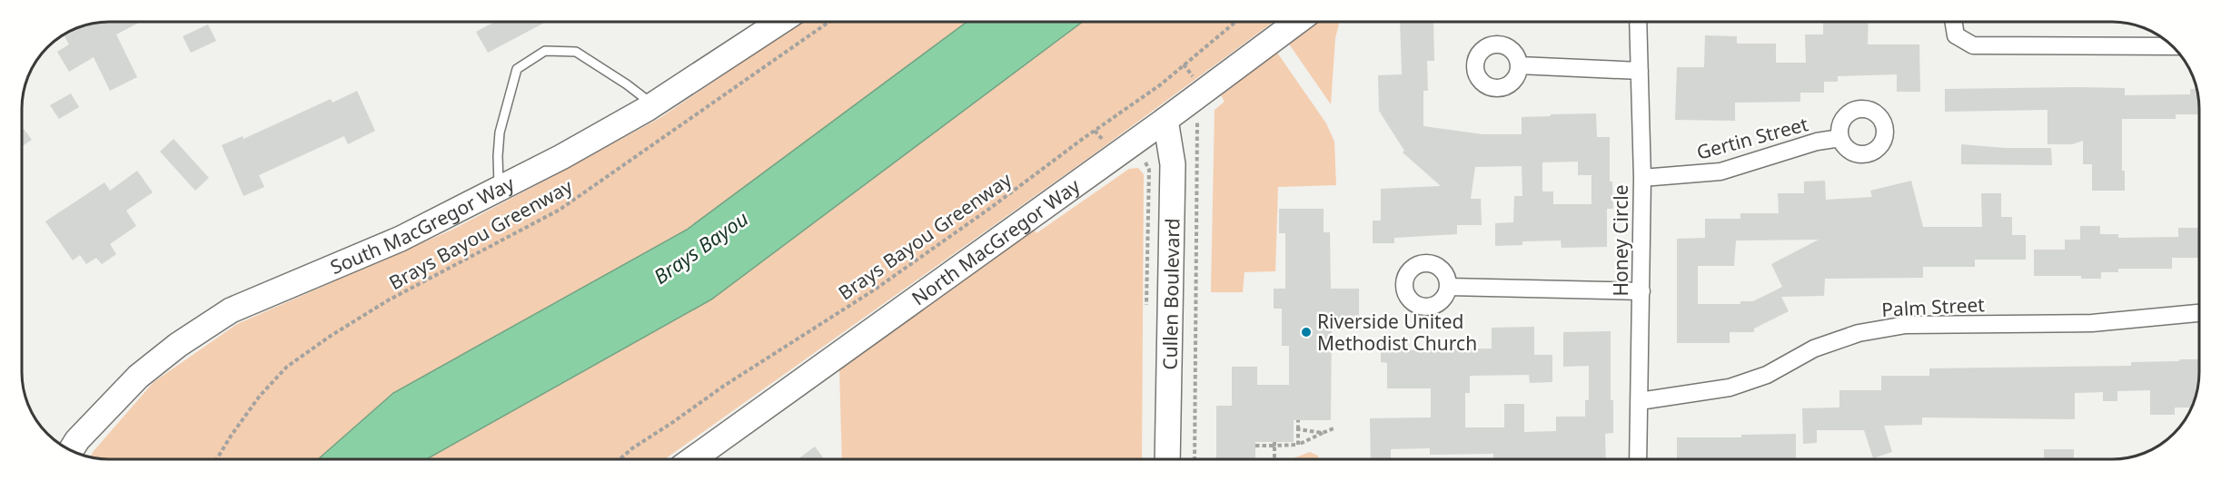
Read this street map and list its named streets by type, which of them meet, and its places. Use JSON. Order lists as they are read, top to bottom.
{
  "streets": {
    "street": [
      "Gertin Street",
      "South MacGregor Way",
      "Honey Circle",
      "North MacGregor Way",
      "Cullen Boulevard",
      "Palm Street"
    ],
    "path": ["Brays Bayou Greenway"]
  },
  "crossings": [
    ["Gertin Street", "Honey Circle"],
    ["Honey Circle", "Palm Street"],
    ["North MacGregor Way", "Cullen Boulevard"]
  ],
  "water": ["Brays Bayou"],
  "places": ["Riverside United Methodist Church"]
}
